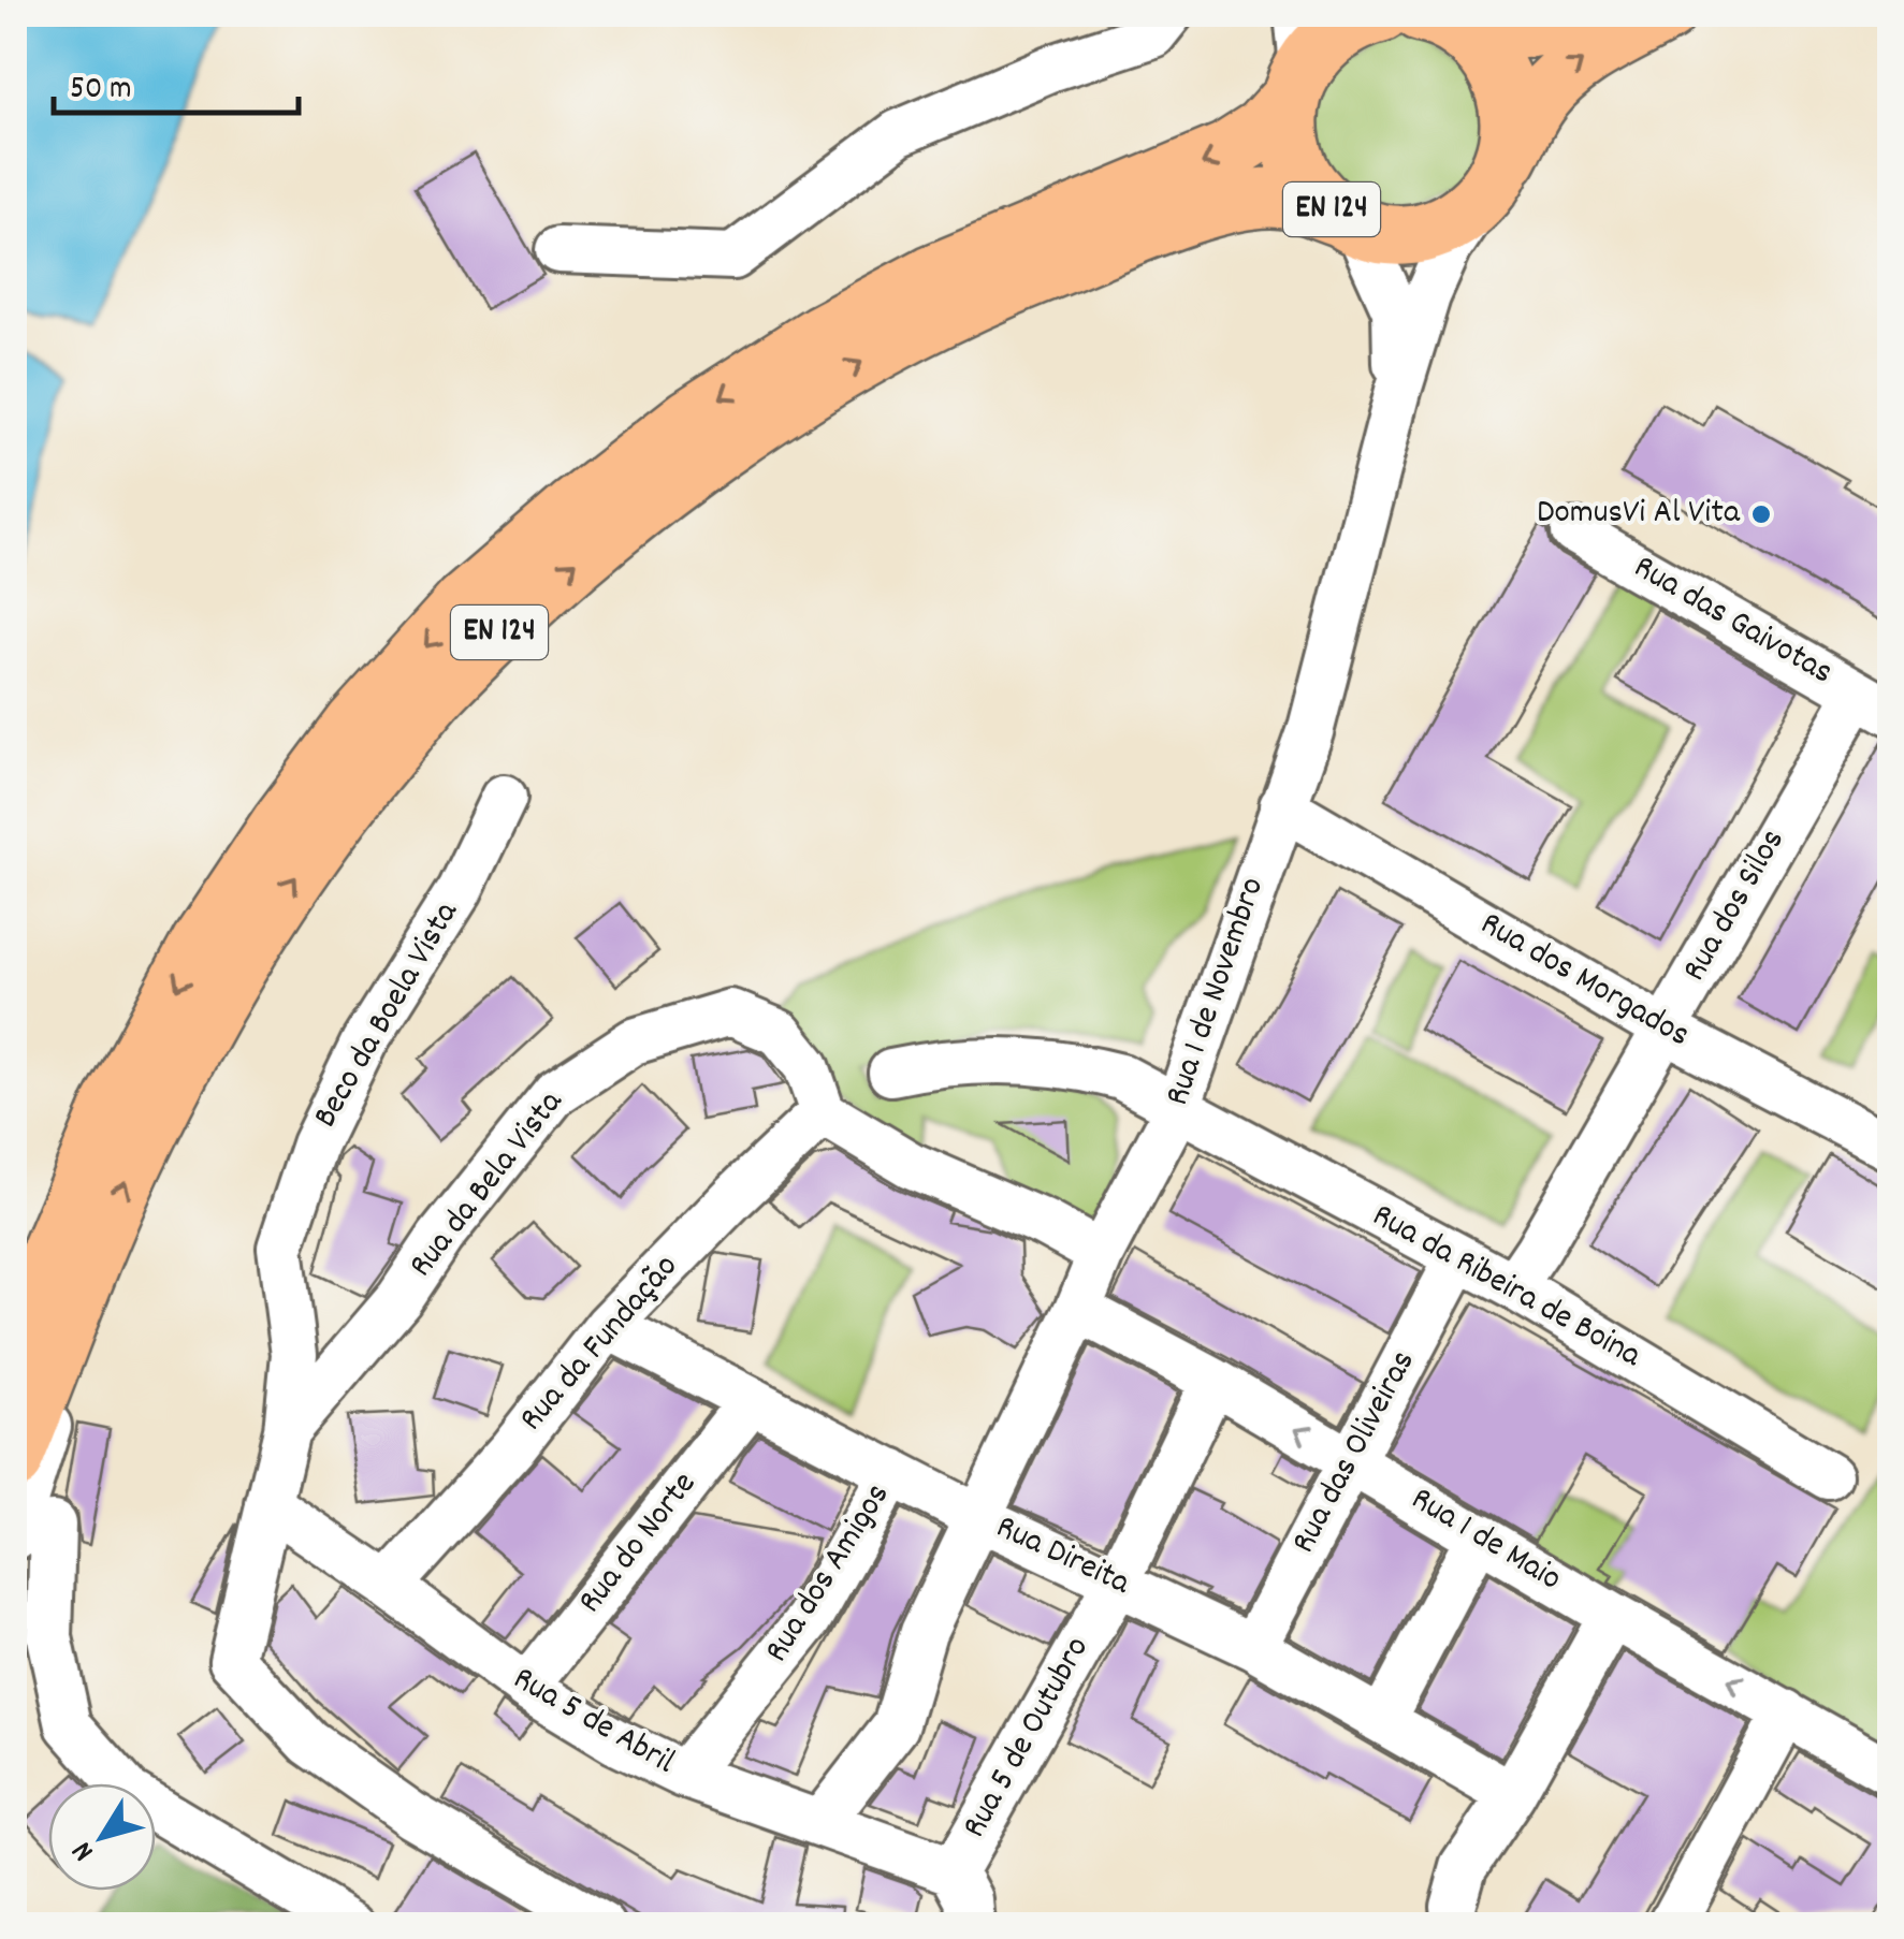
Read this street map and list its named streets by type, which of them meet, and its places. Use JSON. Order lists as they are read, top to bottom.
{
  "streets": {
    "main road": ["EN 124"],
    "street": [
      "Rua das Gaivotas",
      "Rua dos Silos",
      "Rua dos Morgados",
      "Rua 1 de Novembro",
      "Beco da Boela Vista",
      "Rua da Bela Vista",
      "Rua da Ribeira de Boina",
      "Rua da Fundação",
      "Rua das Oliveiras",
      "Rua 1 de Maio",
      "Rua do Norte",
      "Rua Direita",
      "Rua dos Amigos",
      "Rua 5 de Abril",
      "Rua 5 de Outubro"
    ]
  },
  "crossings": [
    ["Rua das Gaivotas", "Rua dos Silos"],
    ["Rua dos Silos", "Rua dos Morgados"],
    ["Rua dos Silos", "Rua da Ribeira de Boina"],
    ["Rua dos Morgados", "Rua 1 de Novembro"],
    ["Rua 1 de Novembro", "Rua da Ribeira de Boina"],
    ["Rua 1 de Novembro", "Rua 1 de Maio"],
    ["Rua 1 de Novembro", "Rua Direita"],
    ["Rua 1 de Novembro", "Rua 5 de Abril"],
    ["Beco da Boela Vista", "Rua da Bela Vista"],
    ["Beco da Boela Vista", "Rua 5 de Abril"],
    ["Rua da Bela Vista", "Rua da Fundação"],
    ["Rua da Ribeira de Boina", "Rua das Oliveiras"],
    ["Rua da Fundação", "Rua Direita"],
    ["Rua da Fundação", "Rua 5 de Abril"],
    ["Rua das Oliveiras", "Rua 1 de Maio"],
    ["Rua das Oliveiras", "Rua Direita"],
    ["Rua 1 de Maio", "Rua 5 de Outubro"],
    ["Rua do Norte", "Rua Direita"],
    ["Rua do Norte", "Rua 5 de Abril"],
    ["Rua Direita", "Rua dos Amigos"],
    ["Rua Direita", "Rua 5 de Outubro"],
    ["Rua dos Amigos", "Rua 5 de Abril"],
    ["Rua 5 de Abril", "Rua 5 de Outubro"]
  ],
  "one_way": ["Rua 1 de Maio"],
  "places": ["DomusVi Al Vita"],
  "scale_bar": "50 m",
  "north": "bottom left"
}
